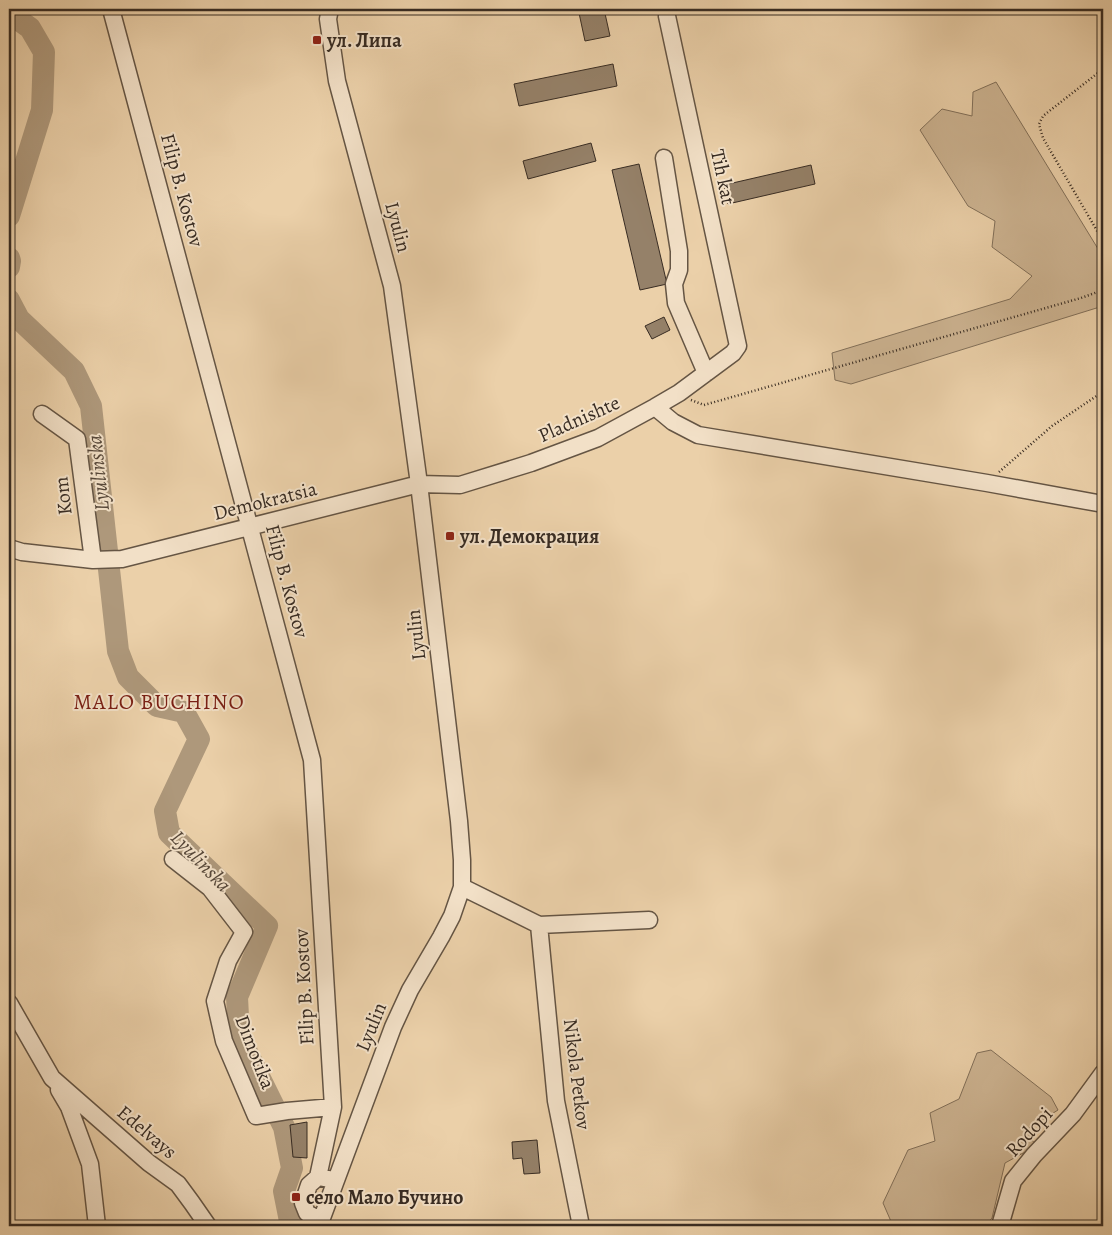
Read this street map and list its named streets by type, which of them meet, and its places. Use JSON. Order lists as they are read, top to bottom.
{
  "streets": {
    "street": [
      "Tih kat",
      "Filip B. Kostov",
      "Lyulin",
      "Pladnishte",
      "Kom",
      "Demokratsia",
      "Dimotika",
      "Nikola Petkov",
      "Edelvays",
      "Rodopi"
    ]
  },
  "crossings": [
    ["Tih kat", "Pladnishte"],
    ["Filip B. Kostov", "Demokratsia"],
    ["Filip B. Kostov", "Dimotika"],
    ["Lyulin", "Pladnishte"],
    ["Lyulin", "Demokratsia"],
    ["Pladnishte", "Demokratsia"],
    ["Kom", "Demokratsia"]
  ],
  "districts": ["MALO BUCHINO"],
  "water": ["Lyulinska"],
  "places": {
    "transit": ["ул. Липа", "ул. Демокрация", "село Мало Бучино"]
  }
}
